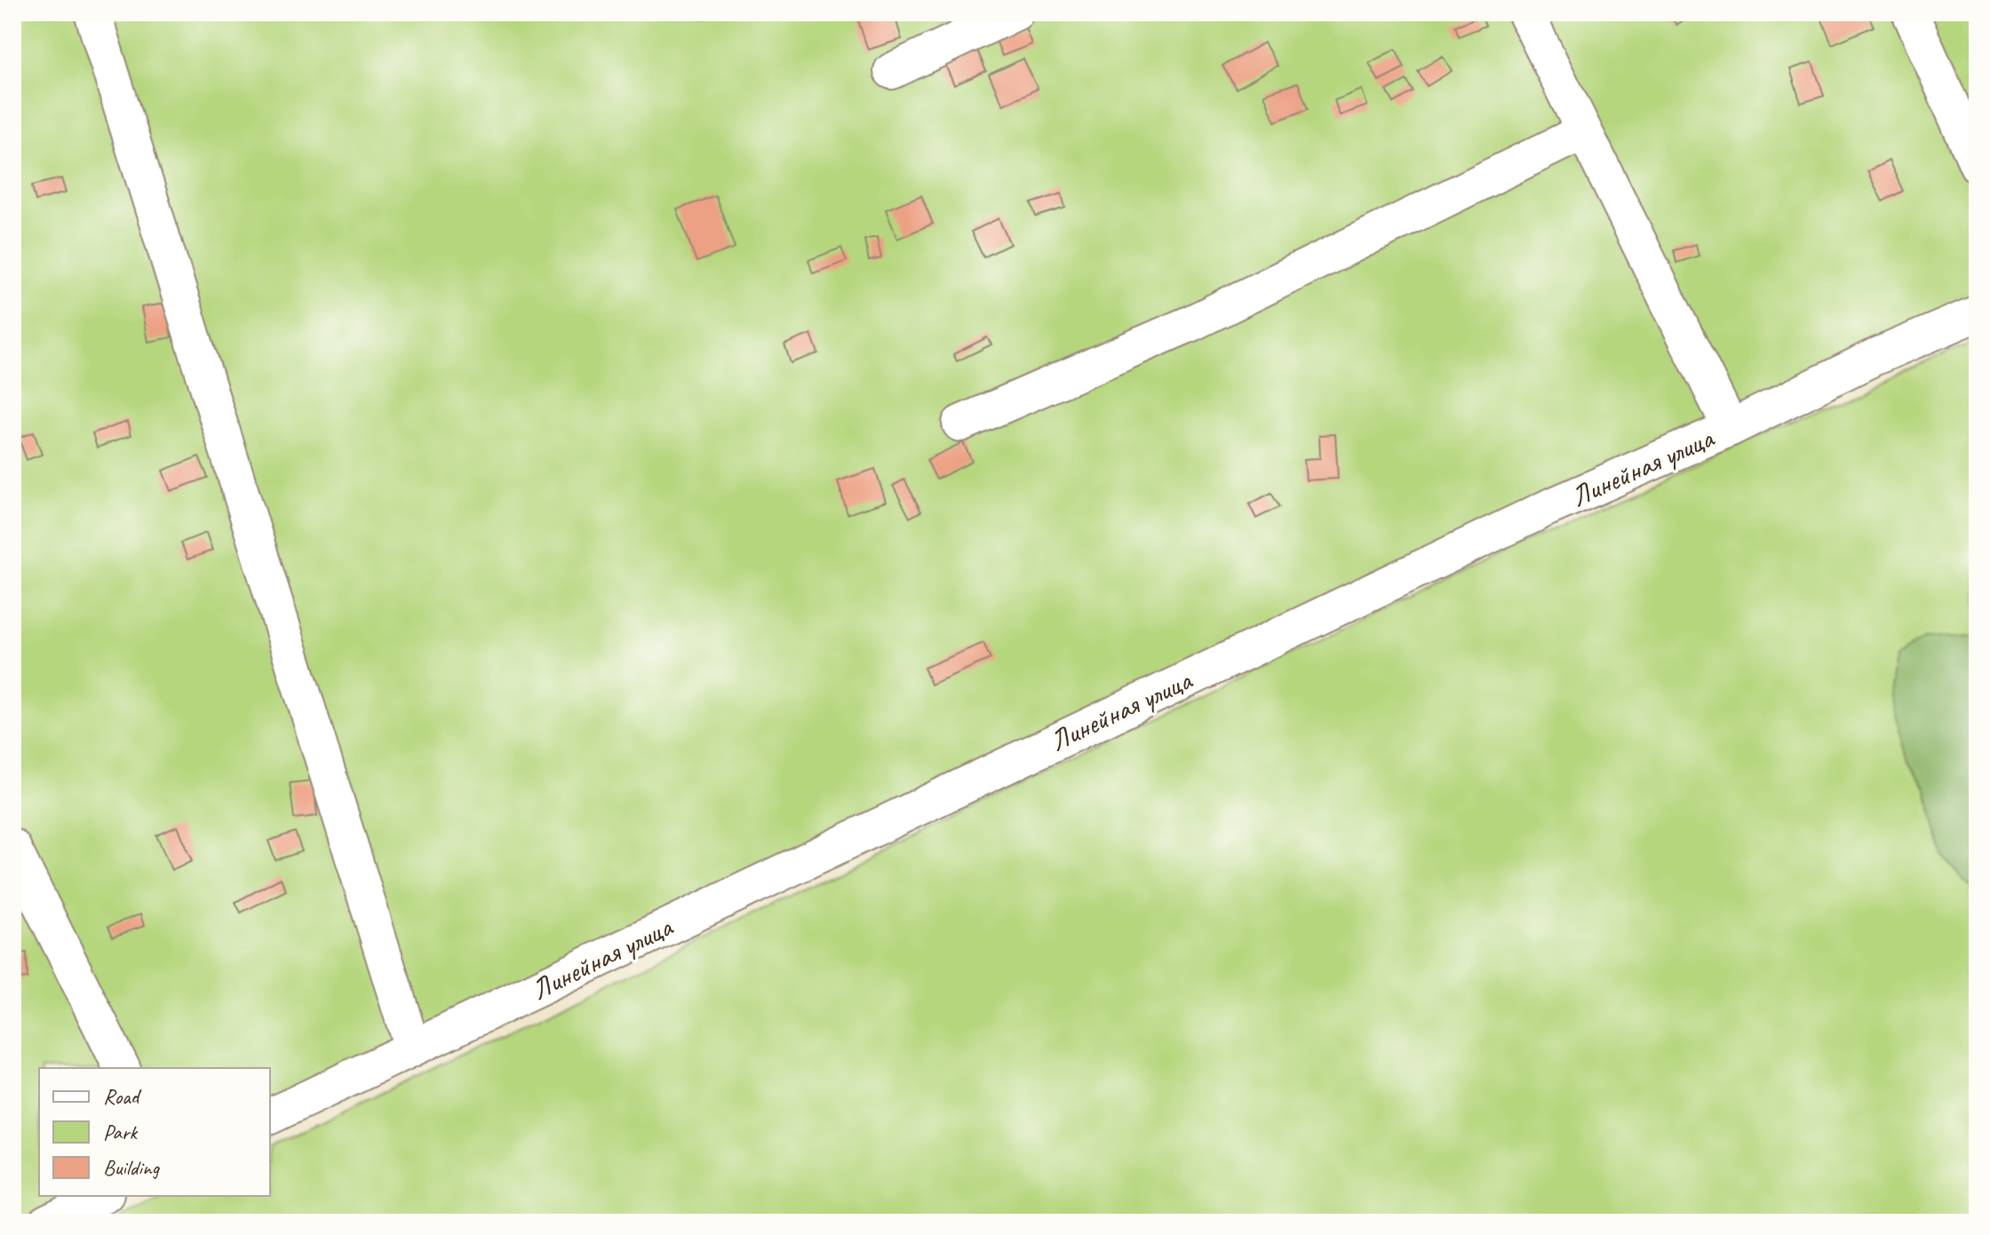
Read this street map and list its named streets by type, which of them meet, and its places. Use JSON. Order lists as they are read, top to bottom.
{
  "streets": {
    "street": ["Линейная улица"]
  },
  "legend": ["Road", "Park", "Building"]
}
